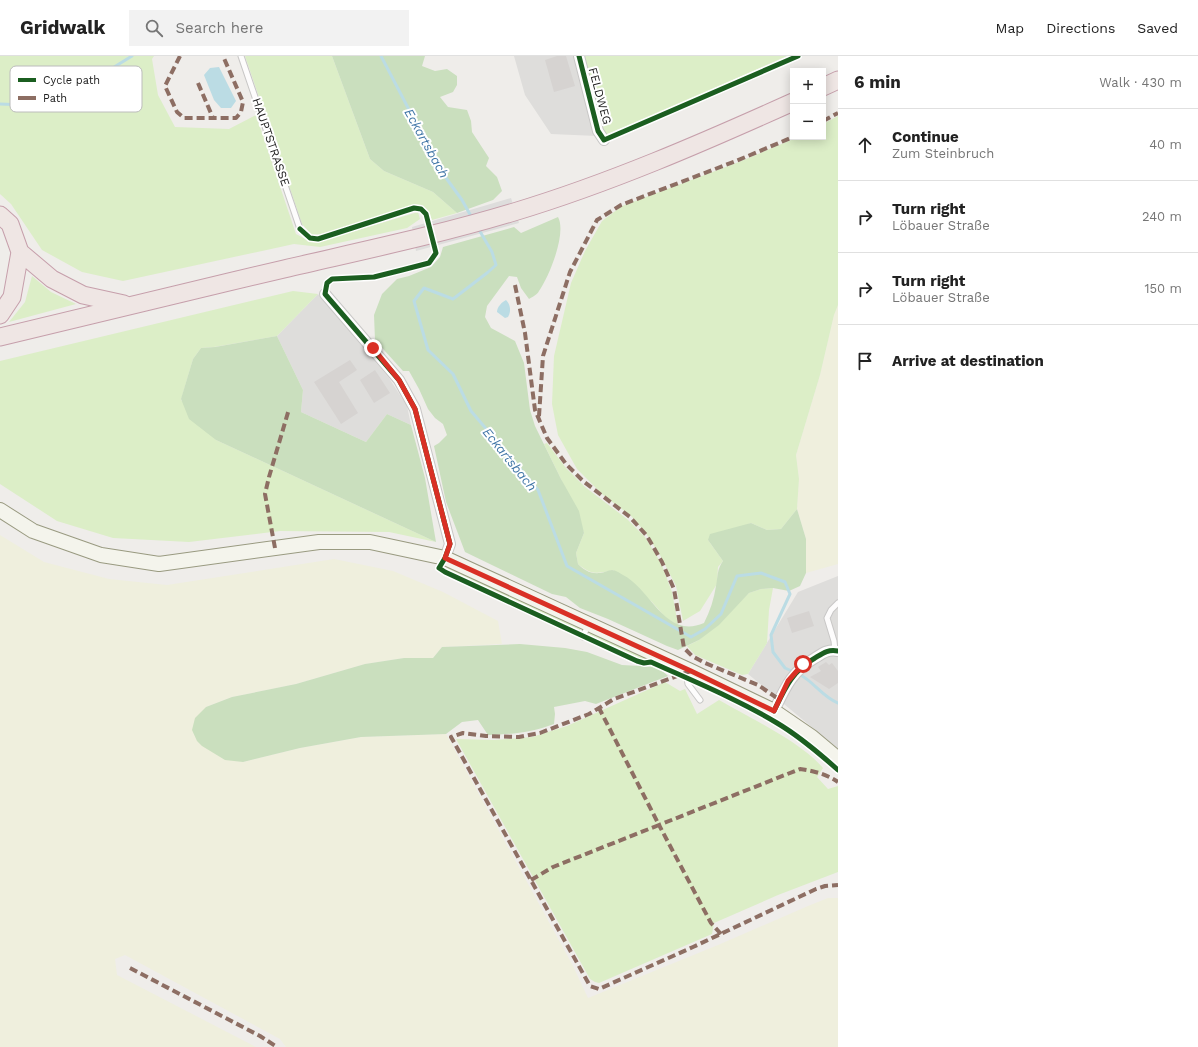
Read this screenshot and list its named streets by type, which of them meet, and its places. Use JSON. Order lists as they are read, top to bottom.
{
  "streets": {
    "street": ["FELDWEG"],
    "lane": ["HAUPTSTRASSE"]
  },
  "water": ["Eckartsbach"],
  "legend": ["Cycle path", "Path"],
  "page": {
    "header": "Gridwalk",
    "search": "Search here",
    "nav": ["Map", "Directions", "Saved"],
    "heading": ["6 min", "Walk · 430 m"],
    "map_buttons": ["+", "−"],
    "list": [
      ["Continue", "Zum Steinbruch", "40 m"],
      ["Turn right", "Löbauer Straße", "240 m"],
      ["Turn right", "Löbauer Straße", "150 m"],
      "Arrive at destination"
    ]
  }
}
